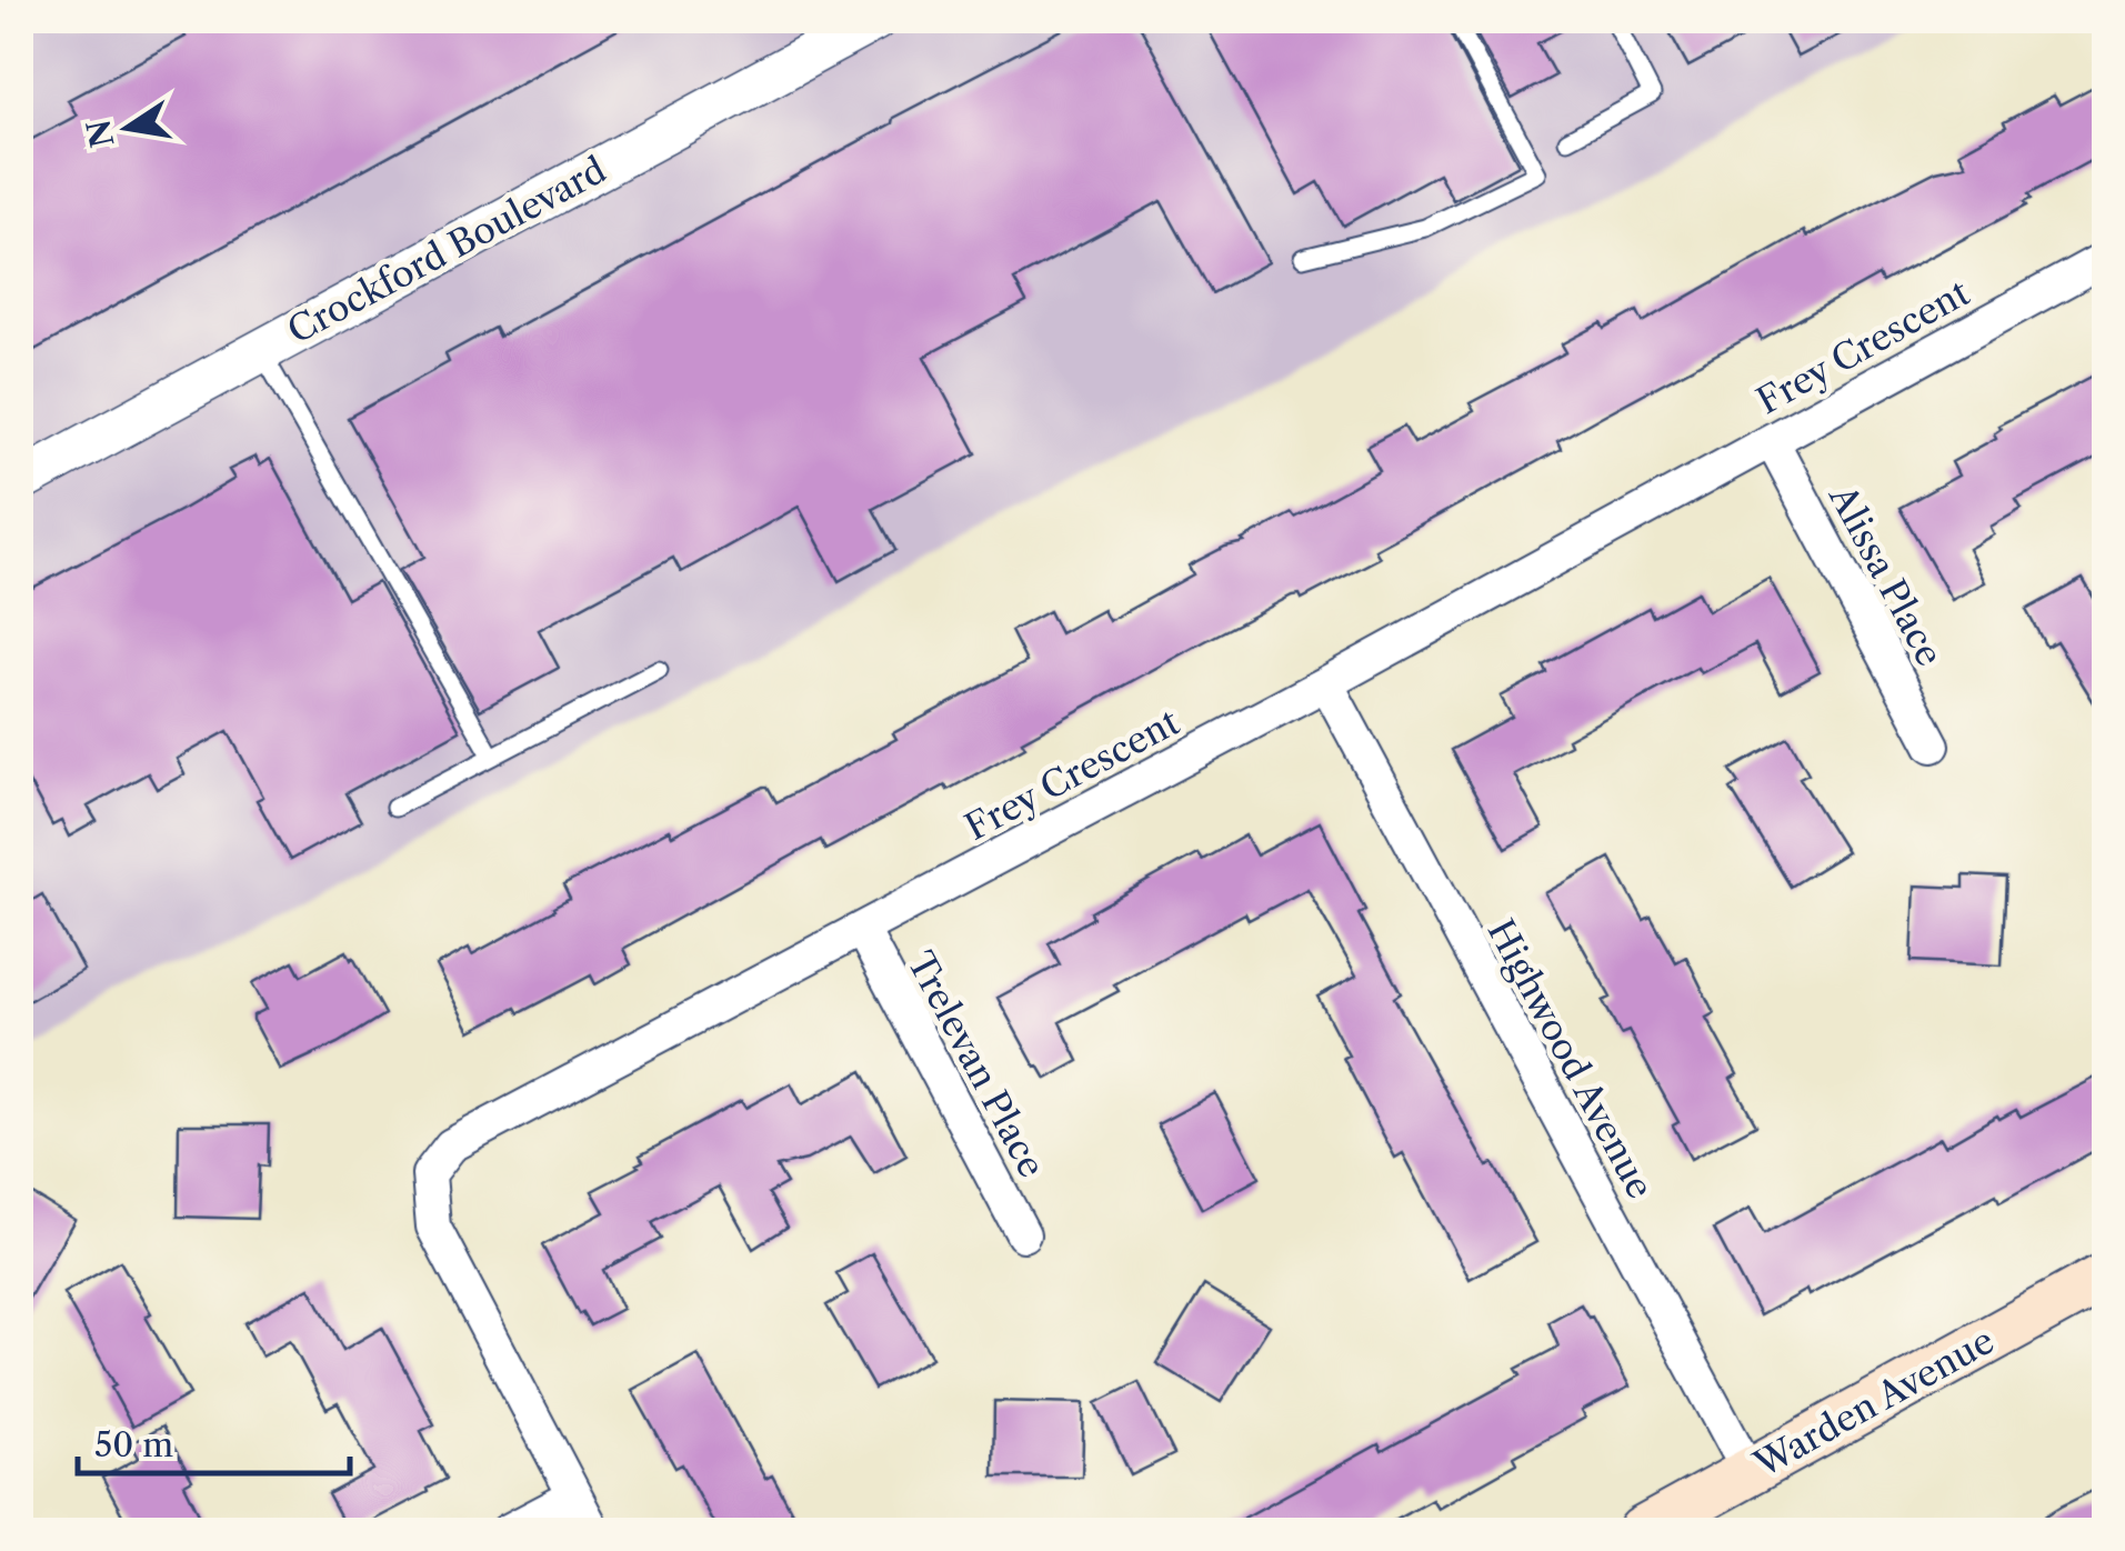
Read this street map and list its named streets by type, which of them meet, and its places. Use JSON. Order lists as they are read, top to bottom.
{
  "streets": {
    "main road": ["Warden Avenue"],
    "street": [
      "Crockford Boulevard",
      "Frey Crescent",
      "Alissa Place",
      "Highwood Avenue",
      "Trelevan Place"
    ]
  },
  "crossings": [
    ["Frey Crescent", "Alissa Place"],
    ["Frey Crescent", "Highwood Avenue"],
    ["Frey Crescent", "Trelevan Place"],
    ["Highwood Avenue", "Warden Avenue"]
  ],
  "scale_bar": "50 m",
  "north": "left"
}
